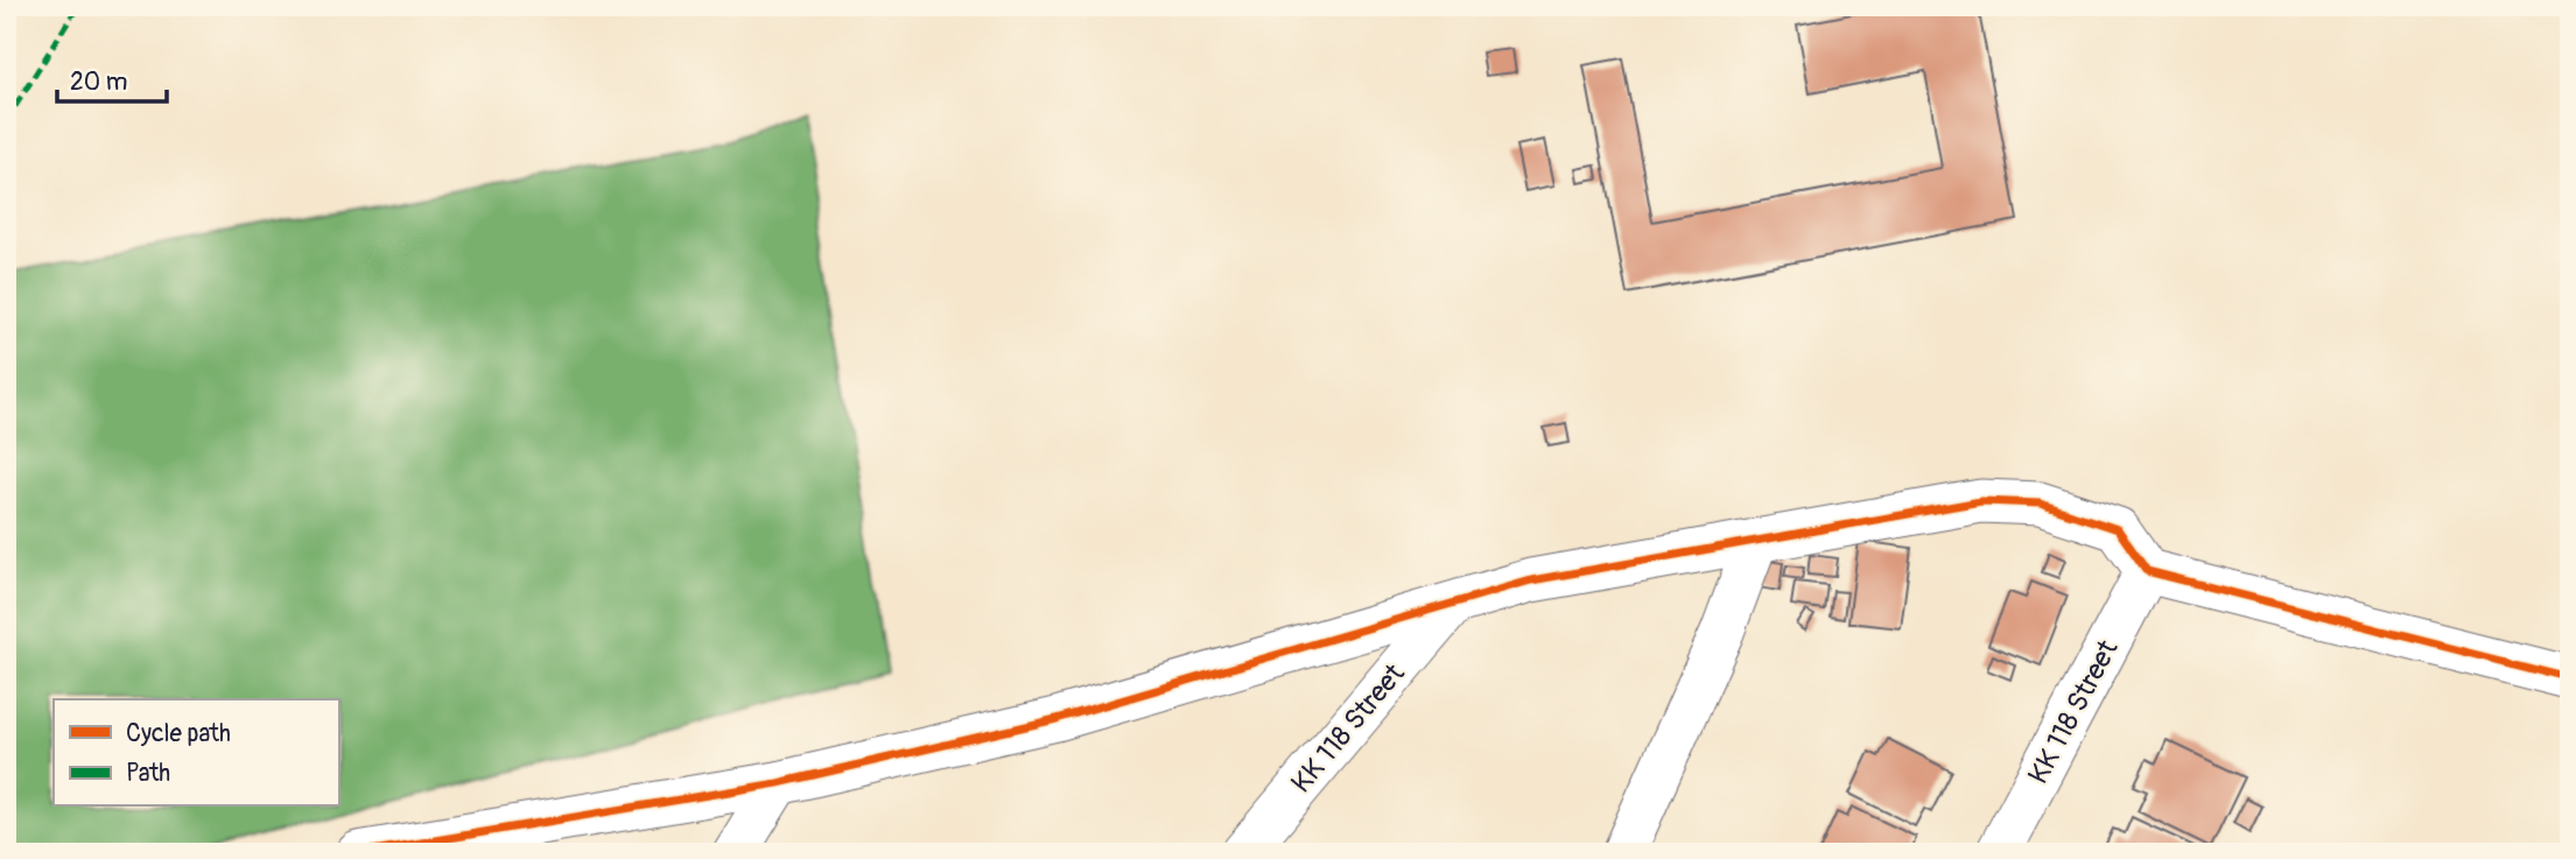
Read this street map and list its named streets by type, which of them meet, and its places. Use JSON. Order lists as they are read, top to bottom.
{
  "streets": {
    "street": ["KK 118 Street"]
  },
  "legend": ["Cycle path", "Path"],
  "scale_bar": "20 m"
}
